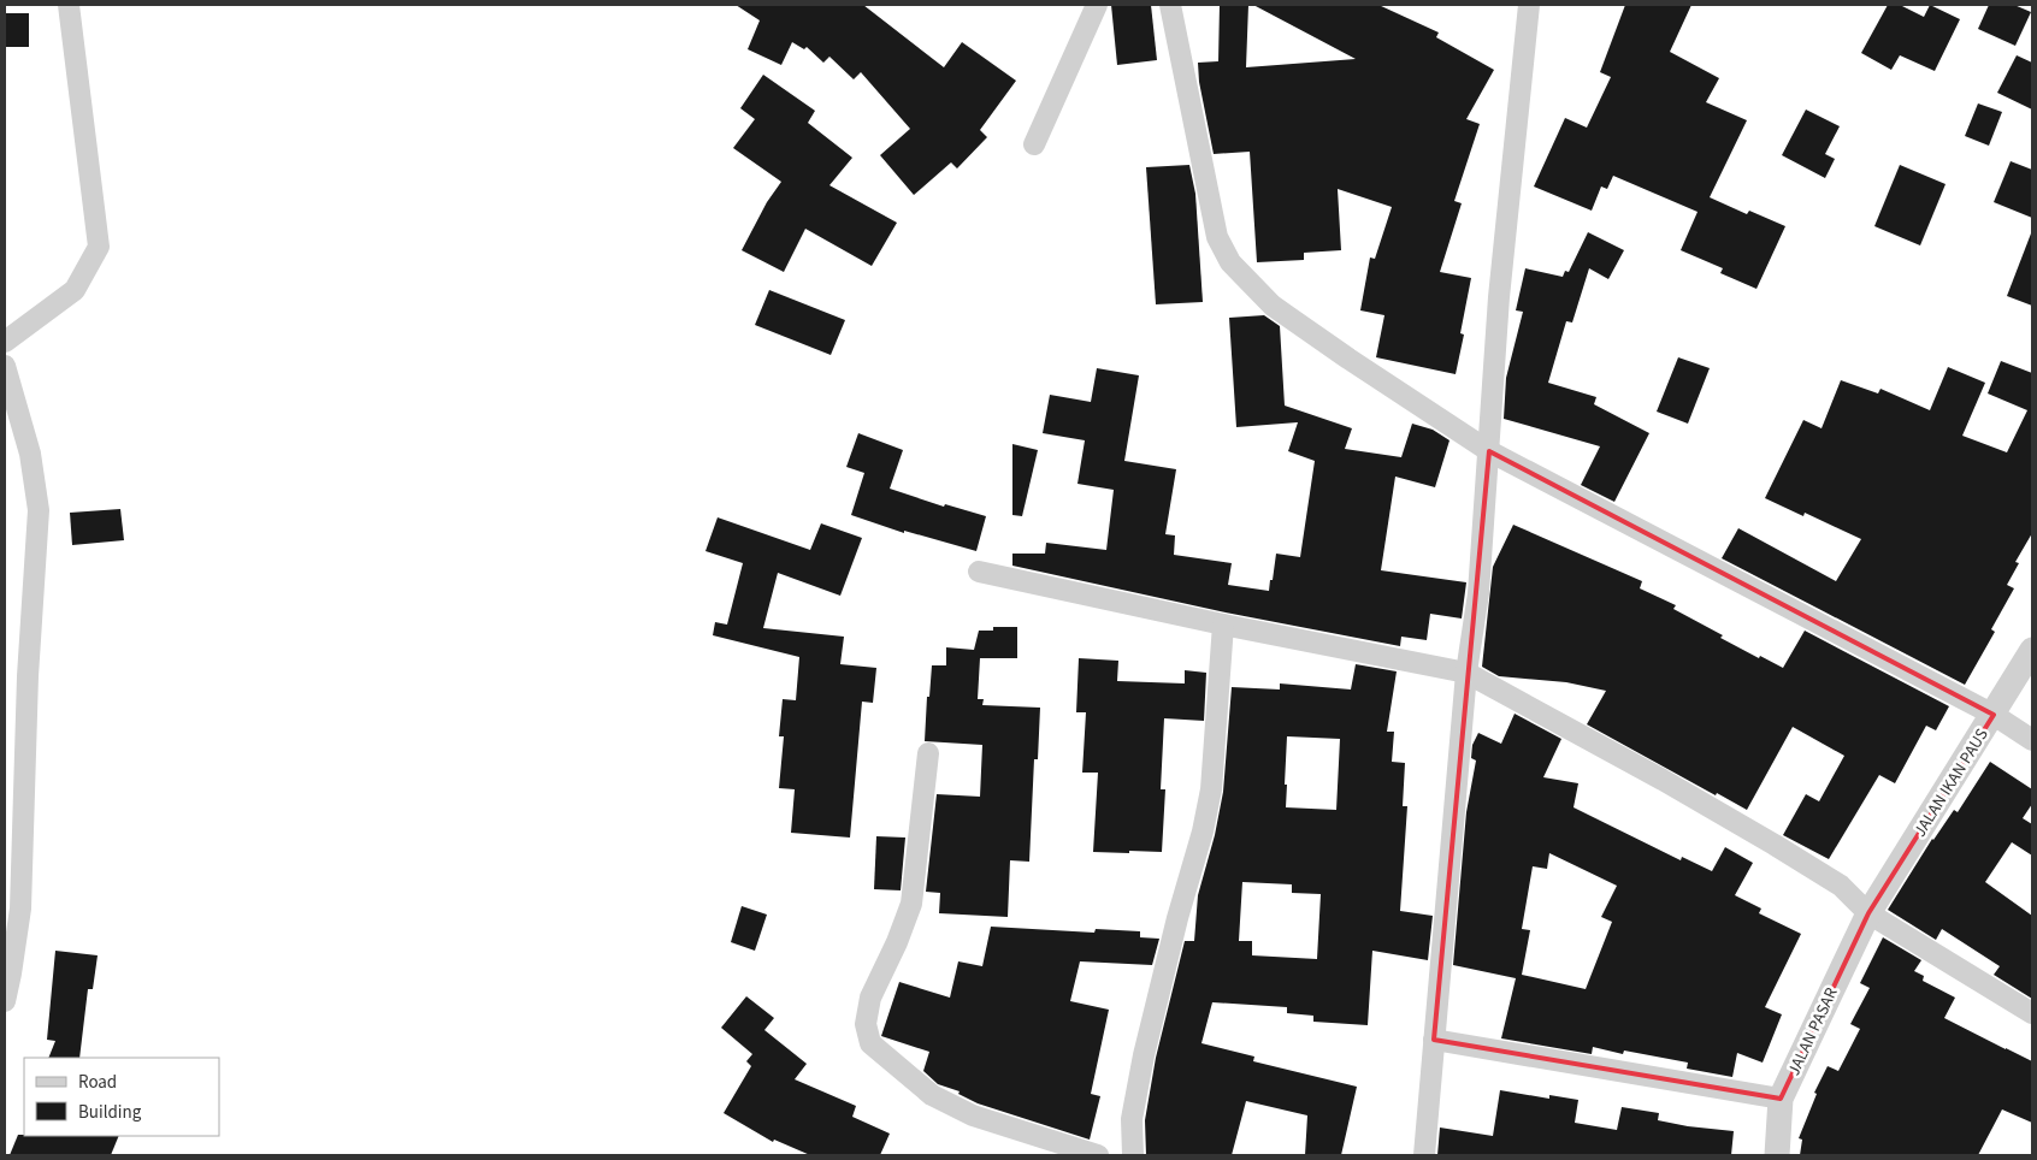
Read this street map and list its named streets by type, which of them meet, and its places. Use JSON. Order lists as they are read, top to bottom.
{
  "streets": {
    "street": ["JALAN IKAN PAUS", "JALAN PASAR"]
  },
  "crossings": [
    ["JALAN IKAN PAUS", "JALAN PASAR"]
  ],
  "legend": ["Road", "Building"]
}
